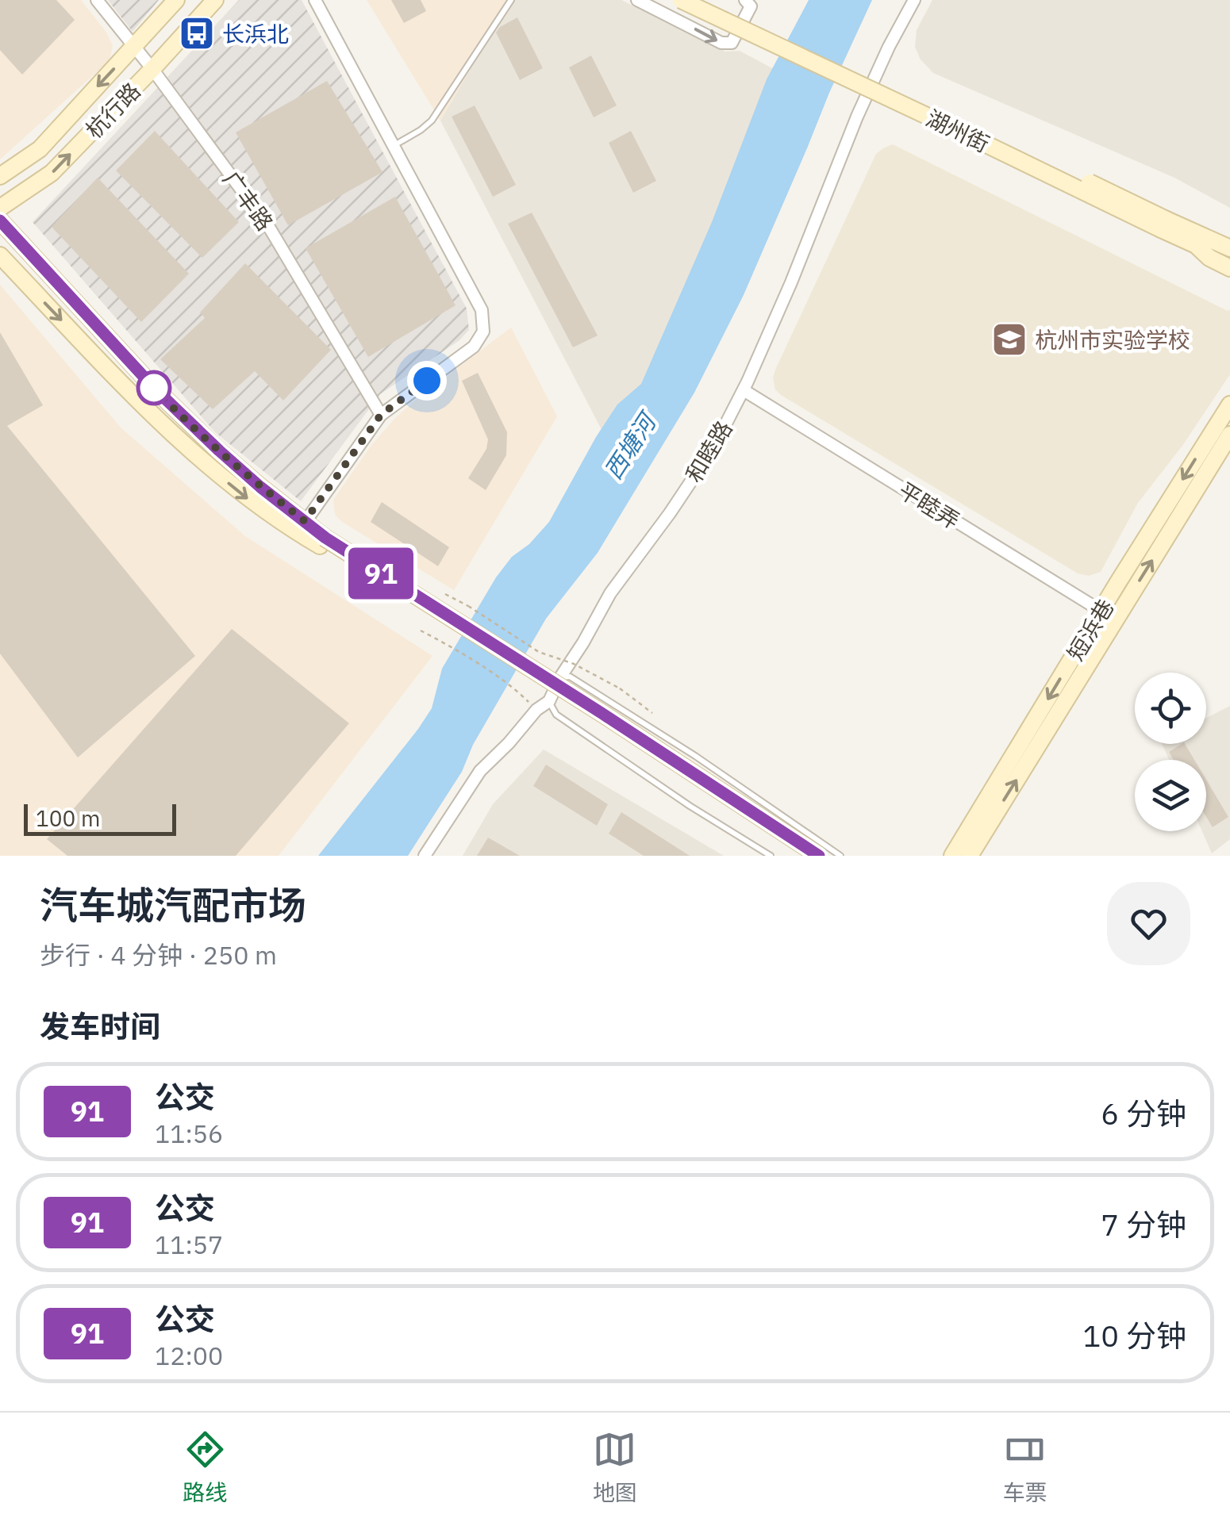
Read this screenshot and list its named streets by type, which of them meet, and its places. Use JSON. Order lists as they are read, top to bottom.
{
  "streets": {
    "street": [
      "杭行路",
      "湖州街",
      "广丰路",
      "和睦路",
      "平睦弄",
      "短浜巷"
    ]
  },
  "crossings": [
    ["杭行路", "广丰路"],
    ["和睦路", "平睦弄"],
    ["平睦弄", "短浜巷"]
  ],
  "water": ["西塘河"],
  "places": {
    "bus stop": ["长浜北"],
    "school or university": ["杭州市实验学校"]
  },
  "lines": ["bus line 91"],
  "scale_bar": "100 m",
  "page": {
    "on_map": "91",
    "scale": "100 m",
    "heading": [
      ["汽车城汽配市场", "步行 · 4 分钟 · 250 m"],
      "发车时间"
    ],
    "list": [
      {
        "mark": "91",
        "name": "公交",
        "note": "11:56",
        "value": "6 分钟"
      },
      {
        "mark": "91",
        "name": "公交",
        "note": "11:57",
        "value": "7 分钟"
      },
      {
        "mark": "91",
        "name": "公交",
        "note": "12:00",
        "value": "10 分钟"
      }
    ],
    "tabs": ["路线", "地图", "车票"]
  }
}
